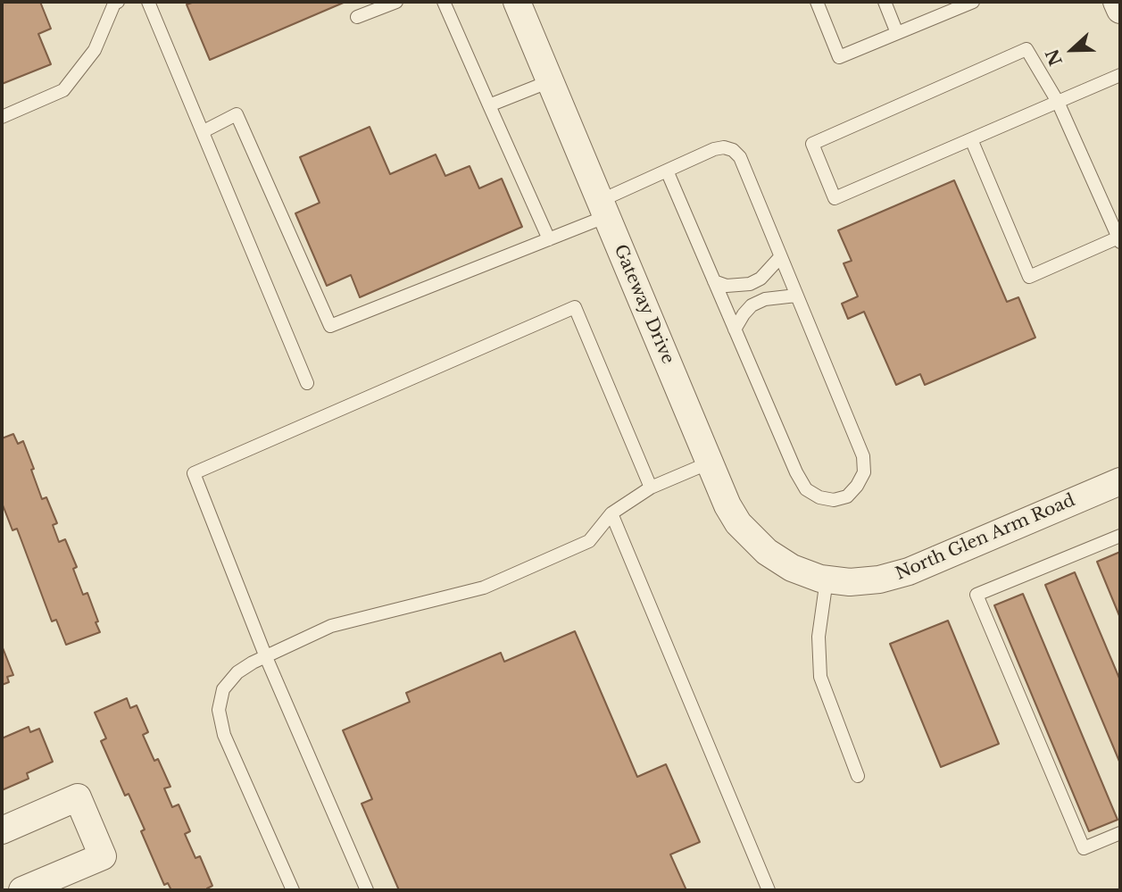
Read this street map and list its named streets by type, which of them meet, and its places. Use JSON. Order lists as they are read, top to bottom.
{
  "streets": {
    "street": ["Gateway Drive", "North Glen Arm Road"]
  },
  "crossings": [
    ["Gateway Drive", "North Glen Arm Road"]
  ],
  "north": "left"
}
